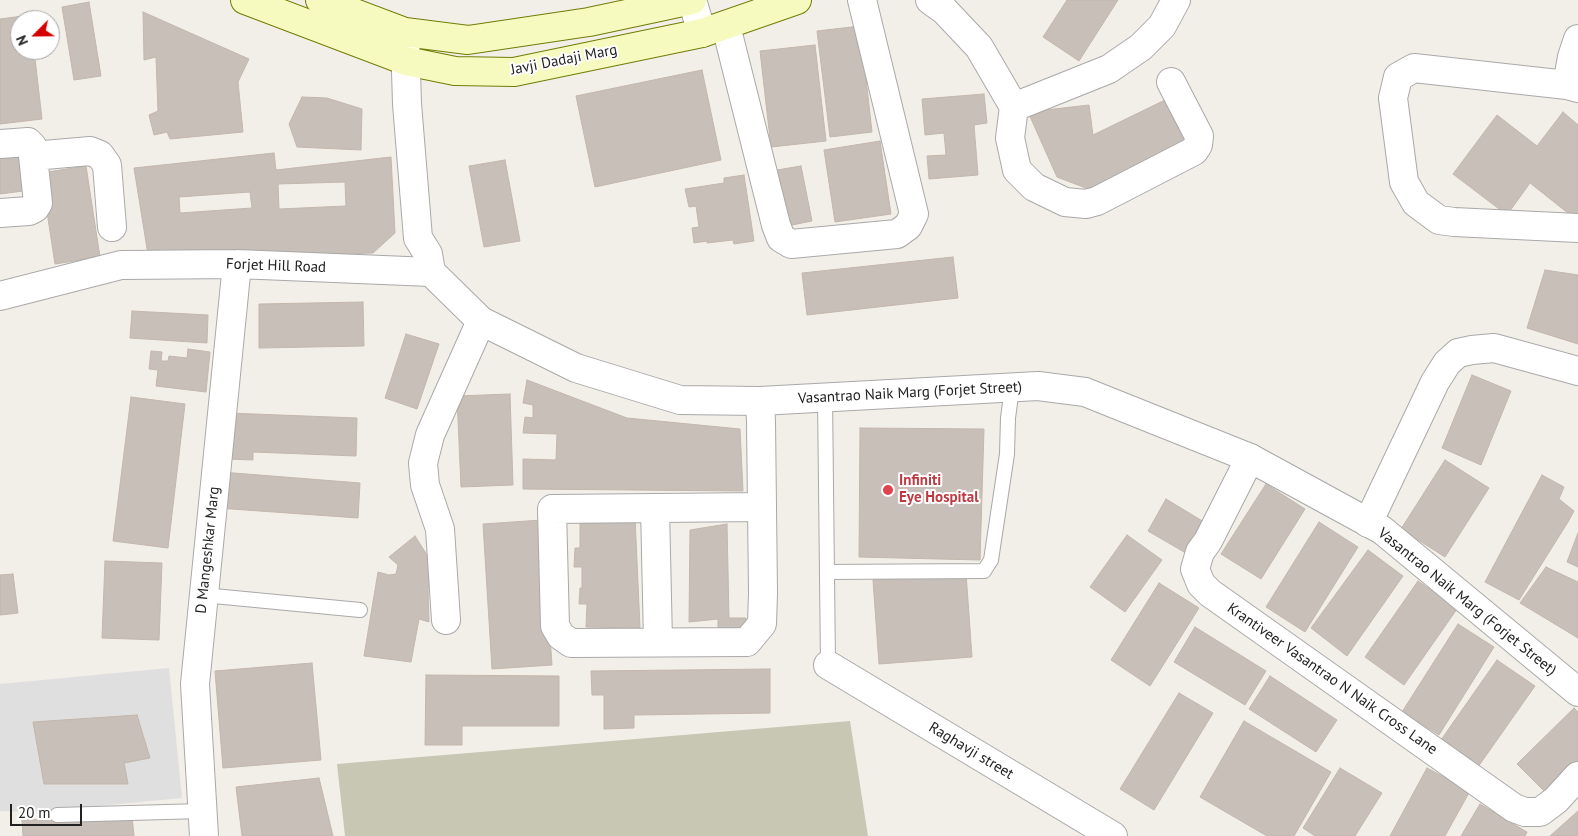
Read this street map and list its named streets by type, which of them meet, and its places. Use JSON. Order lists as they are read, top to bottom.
{
  "streets": {
    "main road": ["Javji Dadaji Marg"],
    "street": [
      "Forjet Hill Road",
      "Vasantrao Naik Marg (Forjet Street)",
      "D Mangeshkar Marg",
      "Krantiveer Vasantrao N Naik Cross Lane",
      "Raghavji street"
    ]
  },
  "crossings": [
    ["Javji Dadaji Marg", "Vasantrao Naik Marg (Forjet Street)"],
    ["Forjet Hill Road", "Vasantrao Naik Marg (Forjet Street)"],
    ["Forjet Hill Road", "D Mangeshkar Marg"],
    ["Vasantrao Naik Marg (Forjet Street)", "Krantiveer Vasantrao N Naik Cross Lane"]
  ],
  "places": ["Infiniti Eye Hospital"],
  "scale_bar": "20 m",
  "north": "bottom left"
}
